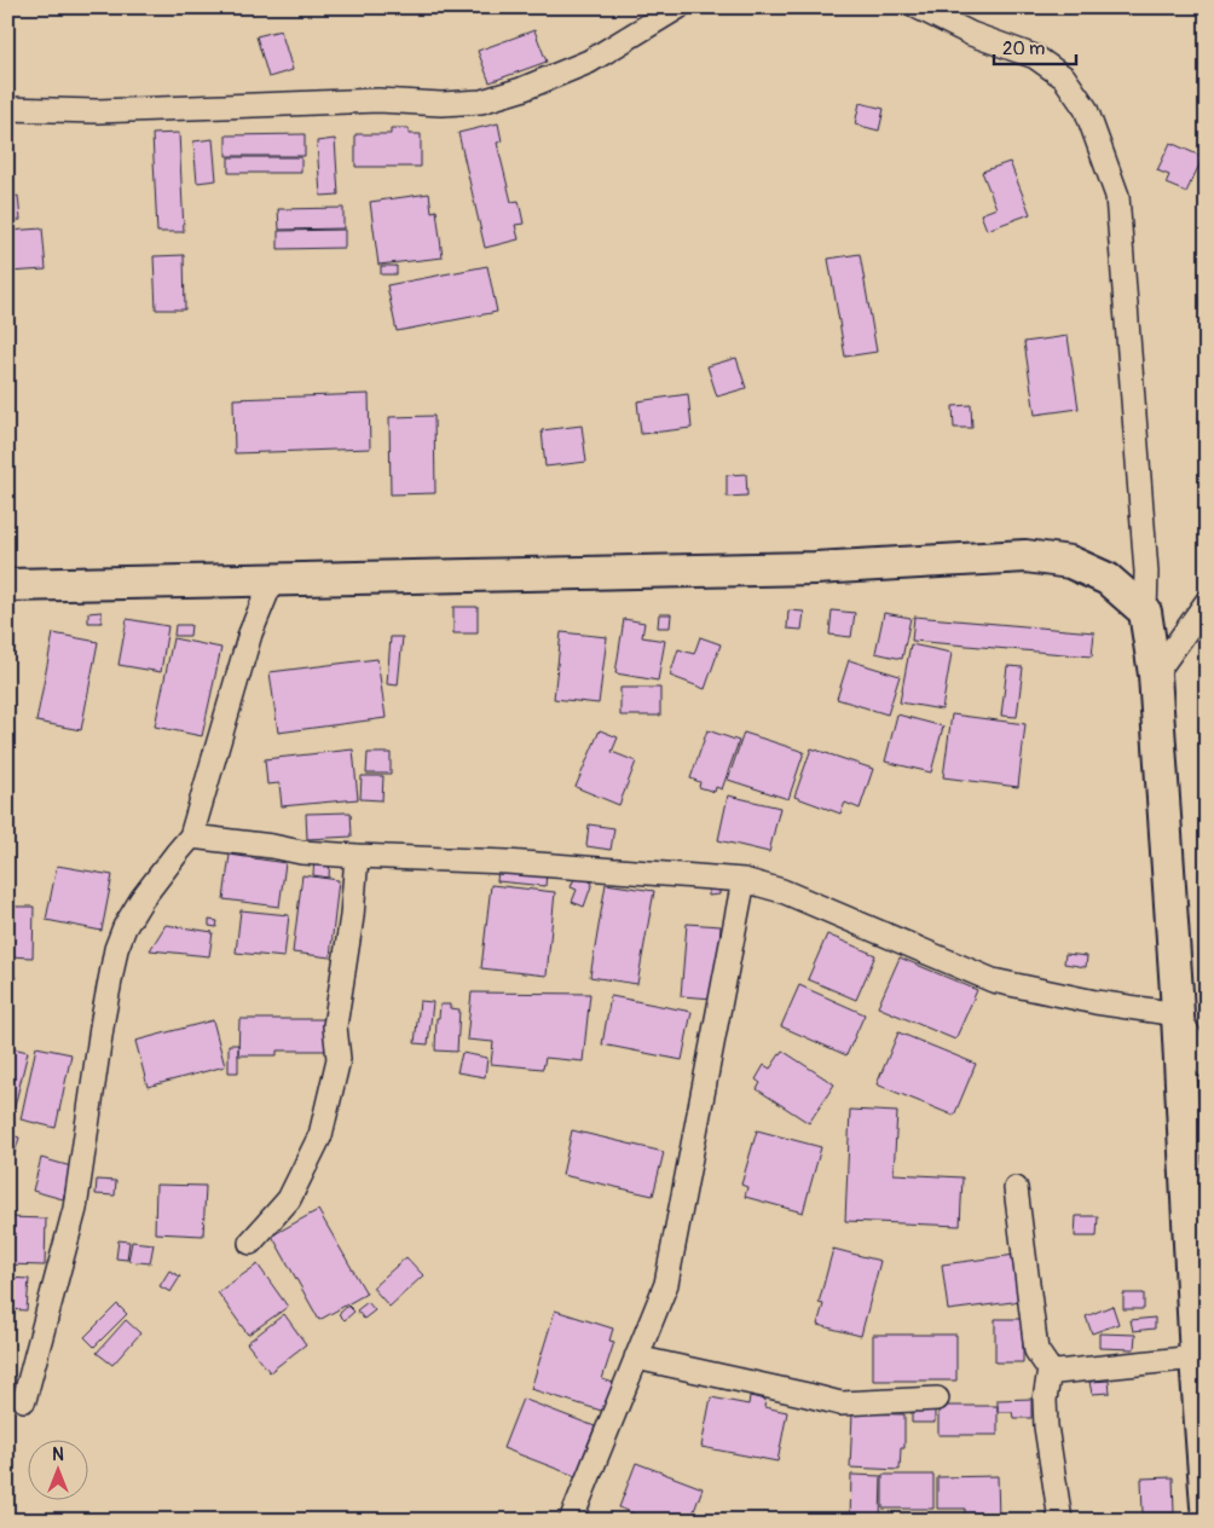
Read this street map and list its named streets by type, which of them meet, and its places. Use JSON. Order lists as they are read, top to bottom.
{
  "scale_bar": "20 m",
  "north": "top"
}
